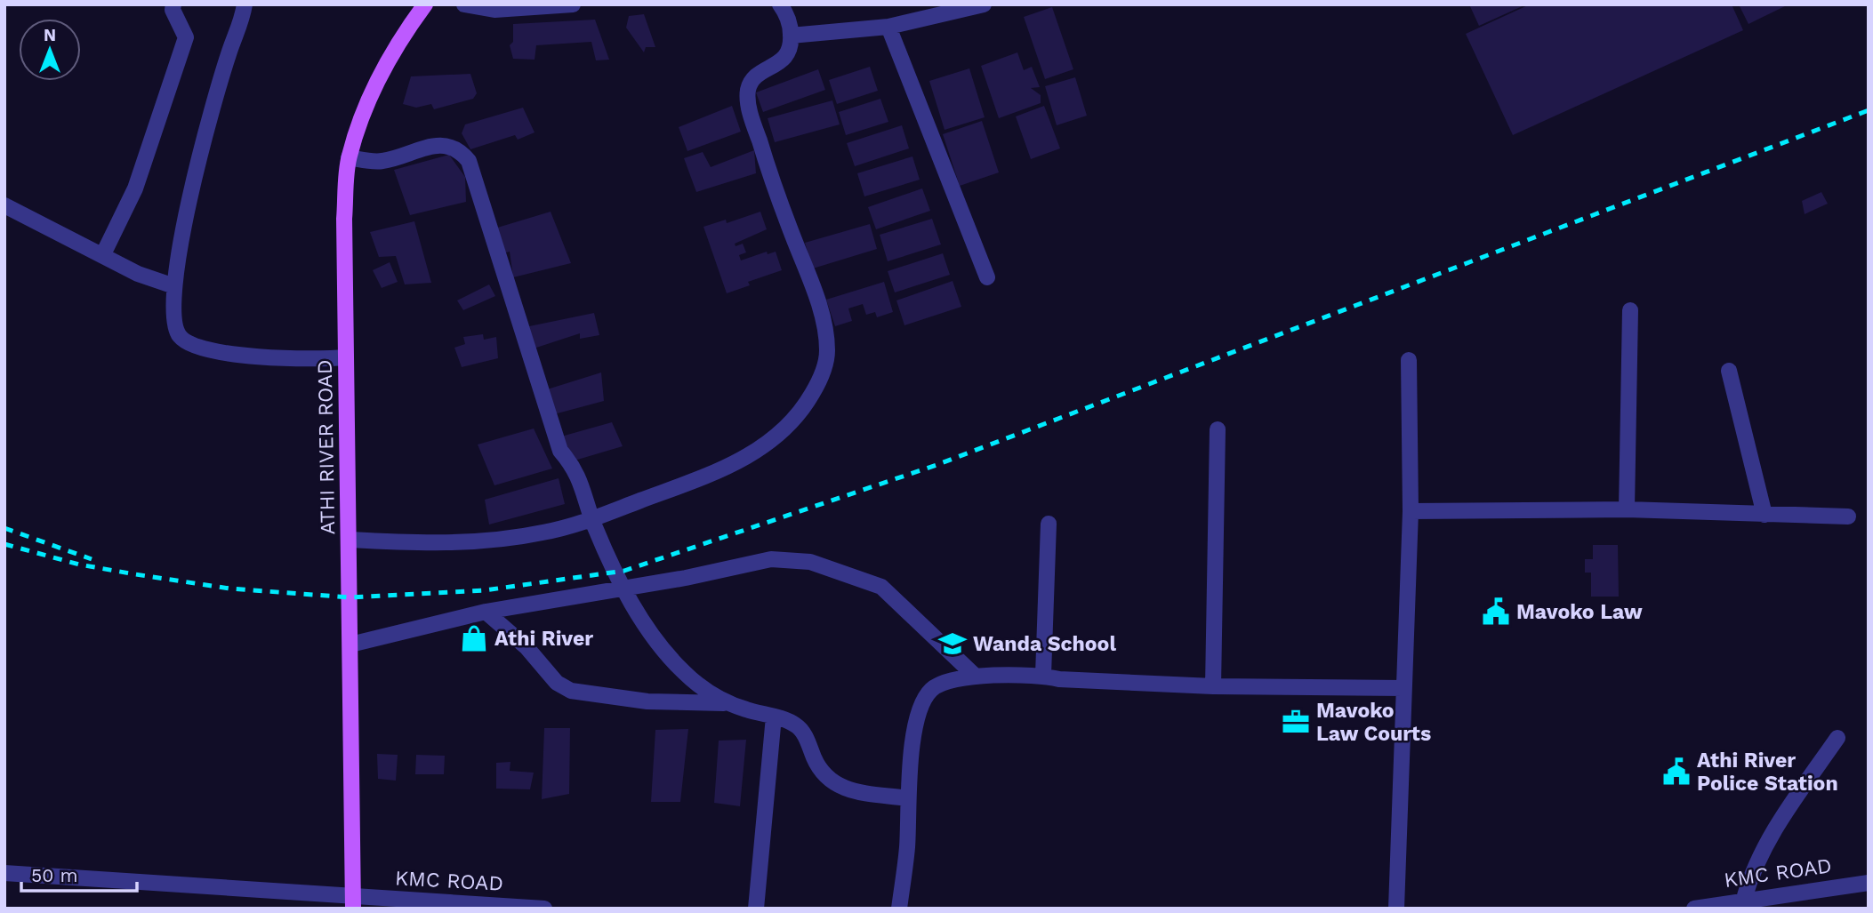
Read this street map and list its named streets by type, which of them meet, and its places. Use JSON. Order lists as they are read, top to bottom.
{
  "streets": {
    "main road": ["ATHI RIVER ROAD"],
    "street": ["KMC ROAD"]
  },
  "crossings": [
    ["ATHI RIVER ROAD", "KMC ROAD"]
  ],
  "places": {
    "public building": ["Mavoko Law", "Athi River Police Station"],
    "shop": ["Athi River"],
    "school or university": ["Wanda School"],
    "office": ["Mavoko Law Courts"]
  },
  "scale_bar": "50 m",
  "north": "top"
}
